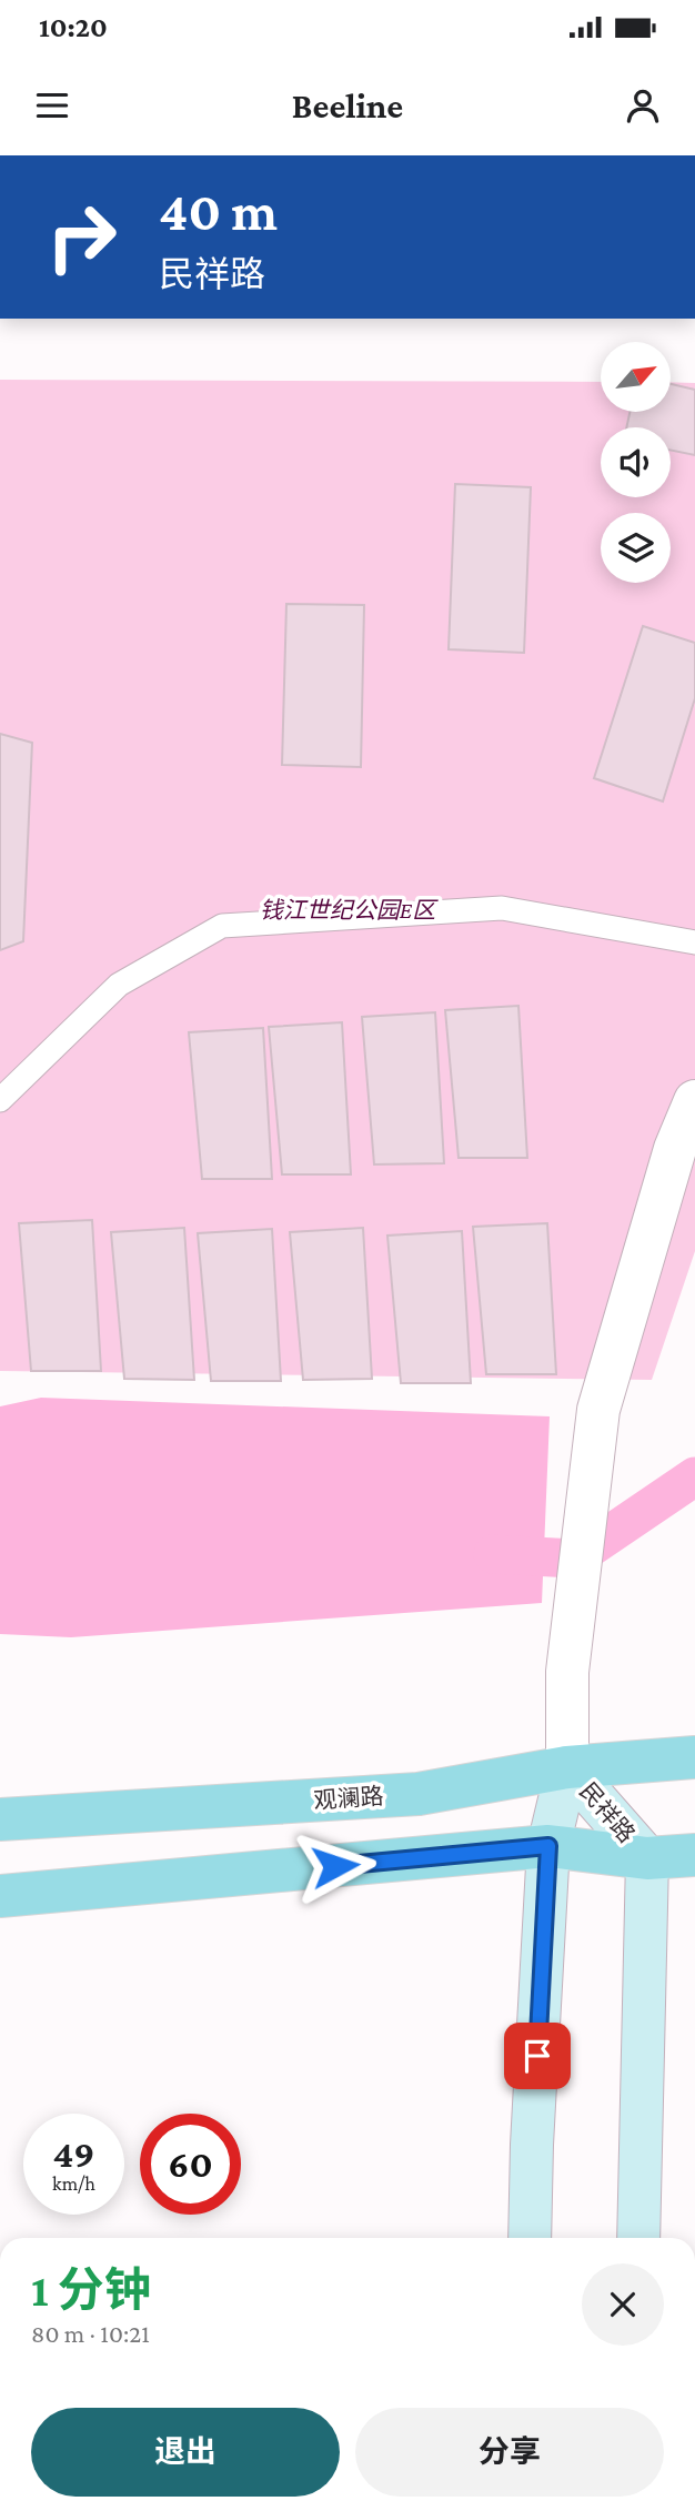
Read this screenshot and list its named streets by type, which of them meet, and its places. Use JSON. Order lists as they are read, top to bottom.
{
  "streets": {
    "main road": ["观澜路", "民祥路"]
  },
  "crossings": [
    ["观澜路", "民祥路"]
  ],
  "parks": ["钱江世纪公园E区"],
  "north": "top right",
  "page": {
    "status": "10:20",
    "header": "Beeline",
    "turn": ["40 m", "民祥路"],
    "speed": "49 km/h",
    "limit": "60",
    "heading": ["1 分钟", "80 m · 10:21"],
    "buttons": ["退出", "分享"]
  }
}
